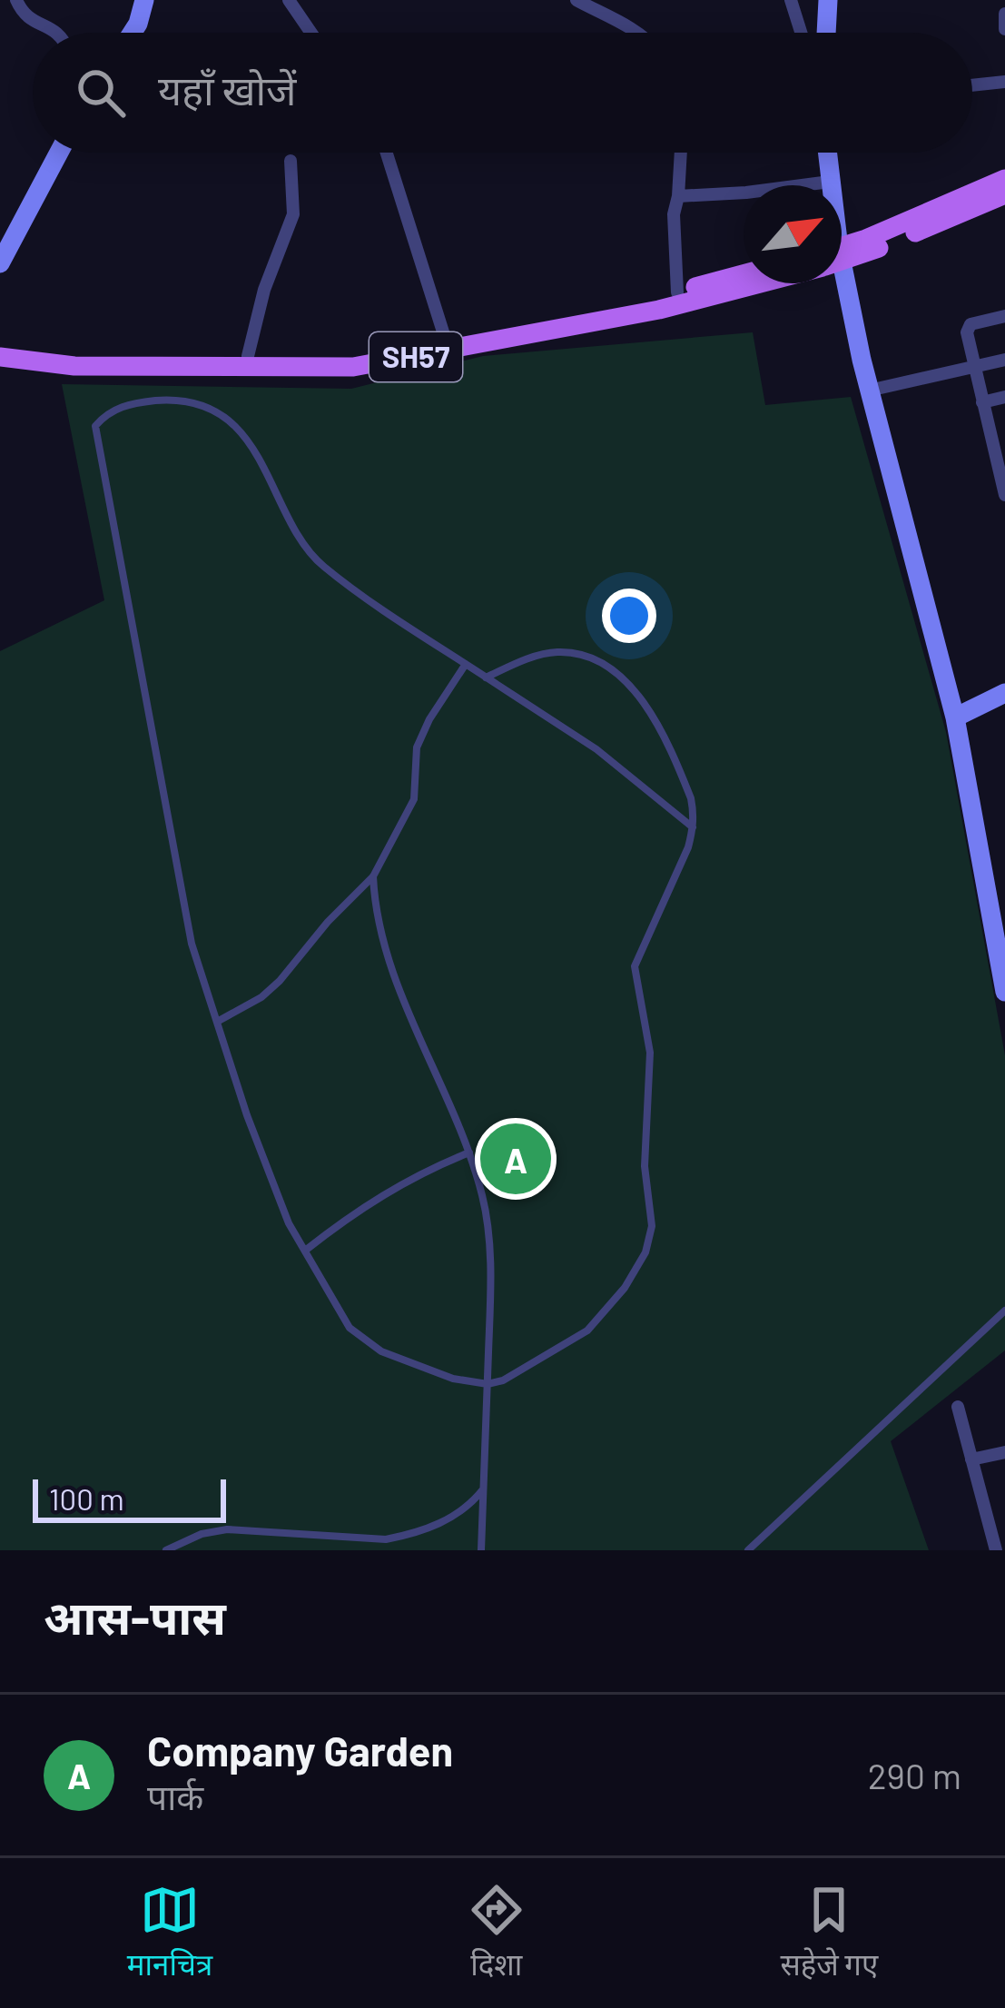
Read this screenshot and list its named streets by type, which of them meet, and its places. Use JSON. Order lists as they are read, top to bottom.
{
  "streets": {
    "main road": ["SH57"]
  },
  "scale_bar": "100 m",
  "north": "top right",
  "page": {
    "search": "यहाँ खोजें",
    "pins": "A",
    "scale": "100 m",
    "heading": "आस-पास",
    "list": [
      {
        "mark": "A",
        "name": "Company Garden",
        "note": "पार्क",
        "value": "290 m"
      }
    ],
    "nav": ["मानचित्र", "दिशा", "सहेजे गए"]
  }
}
